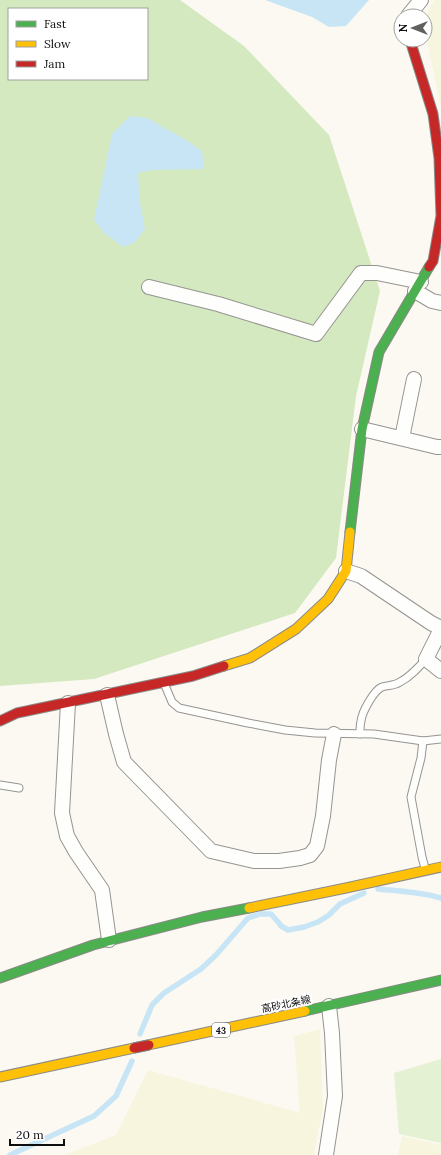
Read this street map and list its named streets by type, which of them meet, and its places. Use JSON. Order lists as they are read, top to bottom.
{
  "streets": {
    "street": ["高砂北条線", "43"]
  },
  "legend": ["Fast", "Slow", "Jam"],
  "scale_bar": "20 m",
  "north": "left"
}
